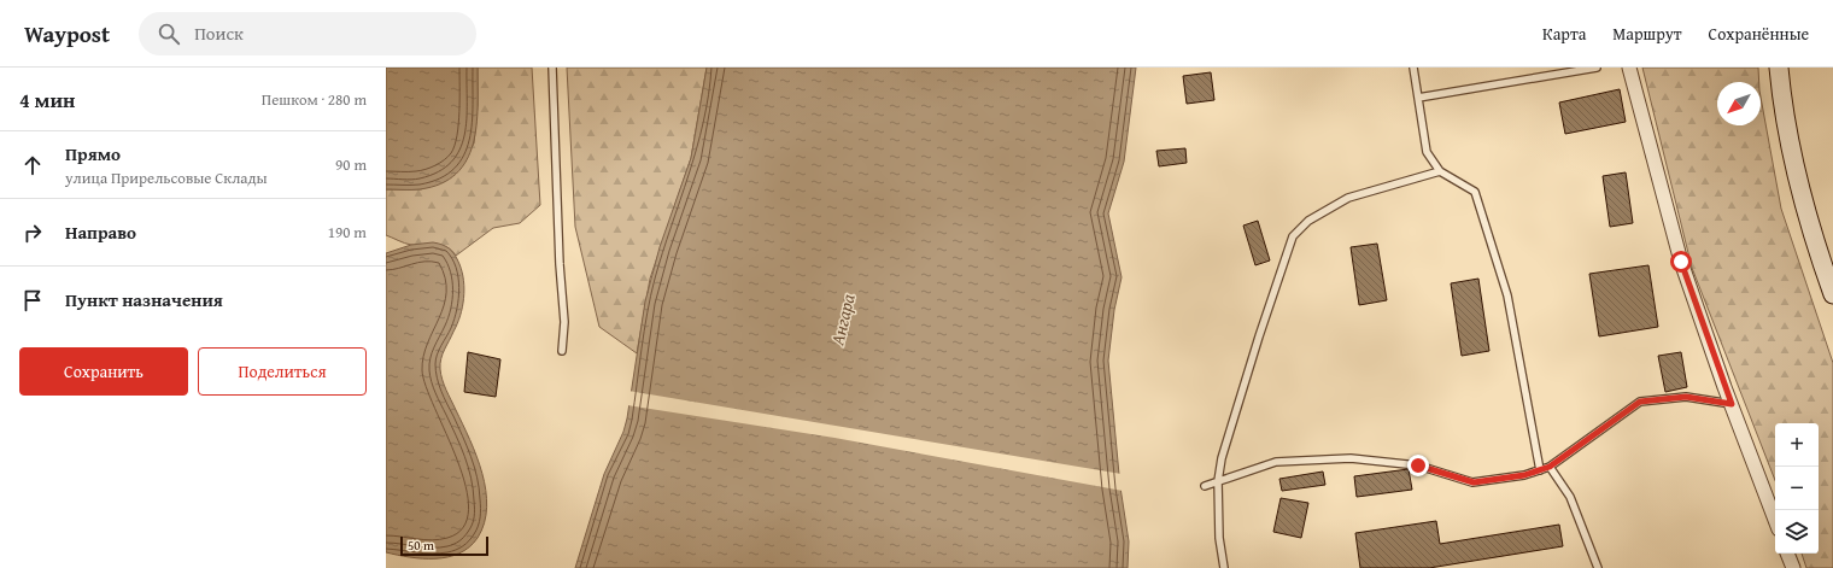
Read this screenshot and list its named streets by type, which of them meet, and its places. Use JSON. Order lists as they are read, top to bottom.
{
  "water": ["Ангара"],
  "scale_bar": "50 m",
  "north": "bottom left",
  "page": {
    "header": "Waypost",
    "search": "Поиск",
    "nav": ["Карта", "Маршрут", "Сохранённые"],
    "heading": ["4 мин", "Пешком · 280 m"],
    "list": [
      ["Прямо", "улица Прирельсовые Склады", "90 m"],
      ["Направо", "190 m"],
      "Пункт назначения"
    ],
    "buttons": ["Сохранить", "Поделиться"],
    "map_buttons": ["+", "−"],
    "scale": "50 m"
  }
}
